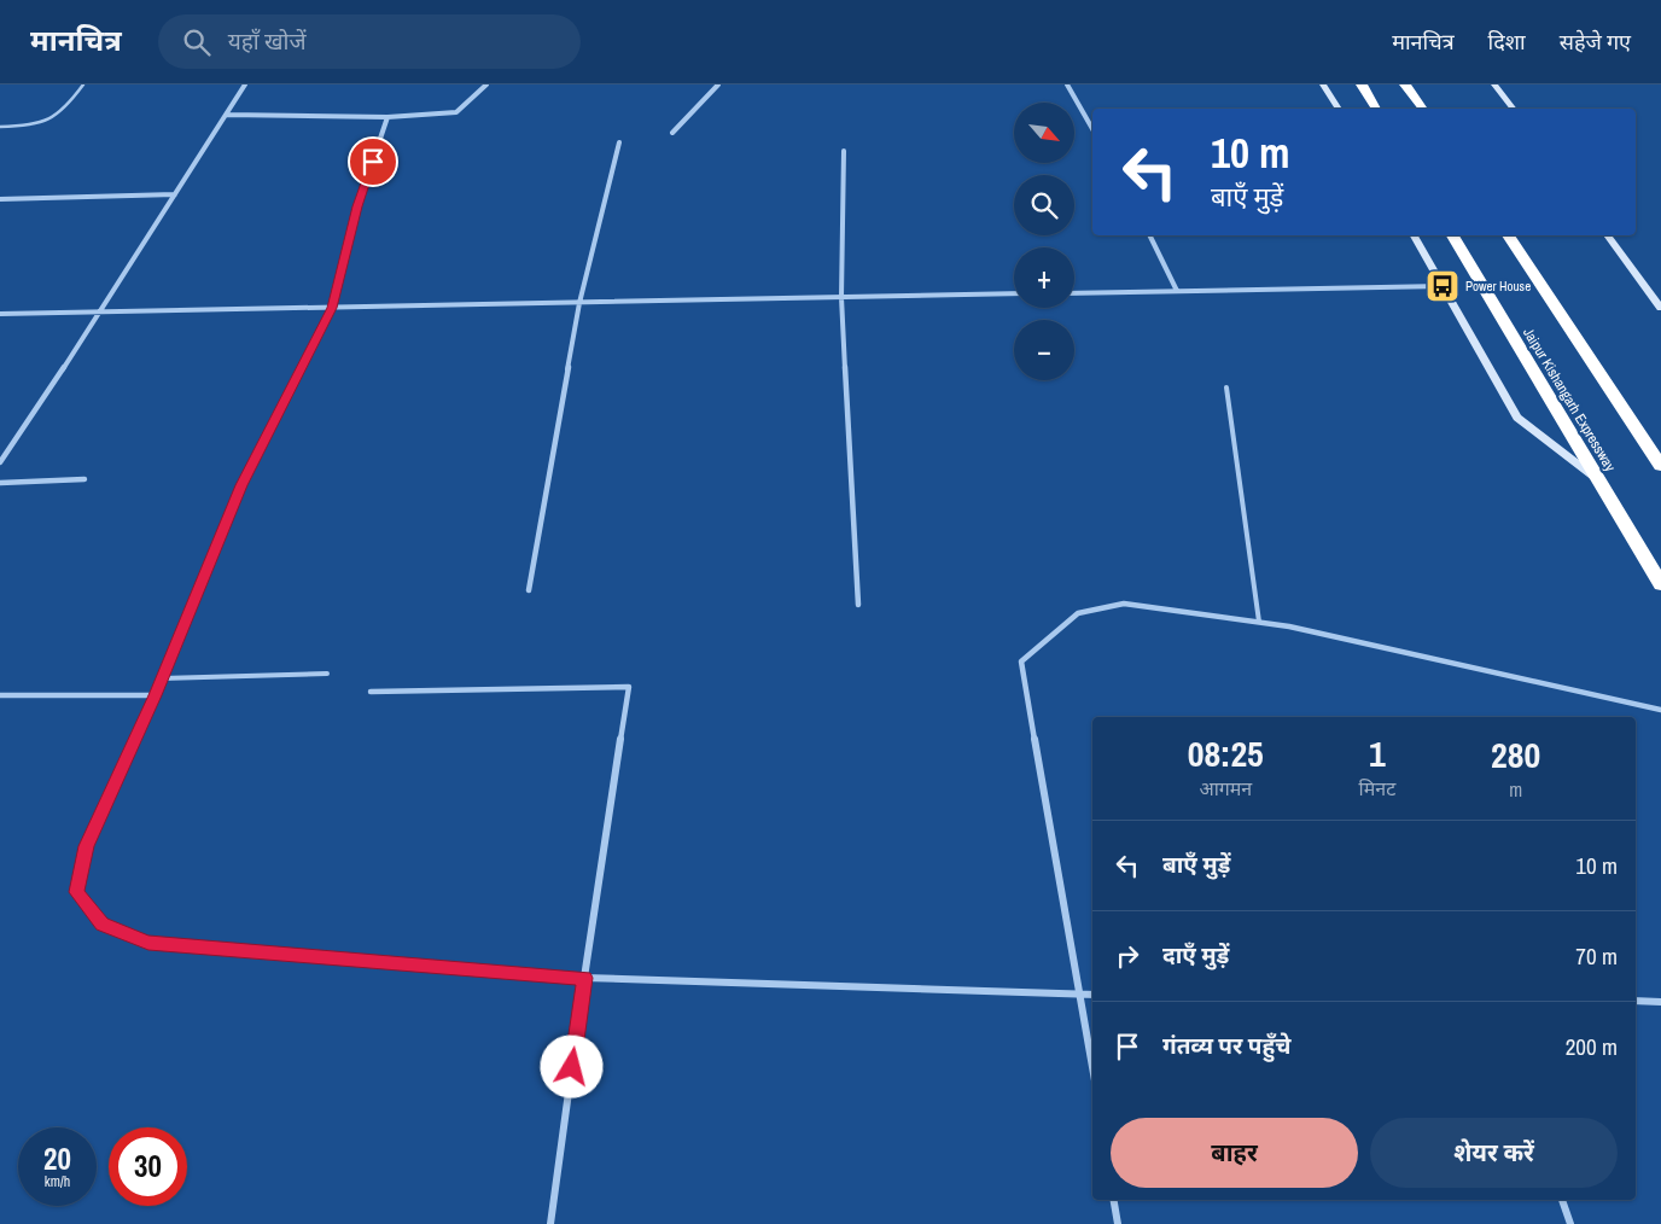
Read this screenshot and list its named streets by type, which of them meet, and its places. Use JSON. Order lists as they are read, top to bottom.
{
  "streets": {
    "highway": ["Jaipur Kishangarh Expressway"]
  },
  "places": {
    "bus stop": ["Power House"]
  },
  "north": "bottom right",
  "page": {
    "header": "मानचित्र",
    "search": "यहाँ खोजें",
    "nav": ["मानचित्र", "दिशा", "सहेजे गए"],
    "map_buttons": ["+", "−"],
    "turn": ["10 m", "बाएँ मुड़ें"],
    "eta": [
      "08:25",
      "आगमन",
      "1",
      "मिनट",
      "280",
      "m"
    ],
    "list": [
      {
        "name": "बाएँ मुड़ें",
        "value": "10 m"
      },
      {
        "name": "दाएँ मुड़ें",
        "value": "70 m"
      },
      {
        "name": "गंतव्य पर पहुँचे",
        "value": "200 m"
      }
    ],
    "buttons": ["बाहर", "शेयर करें"],
    "speed": "20 km/h",
    "limit": "30"
  }
}
